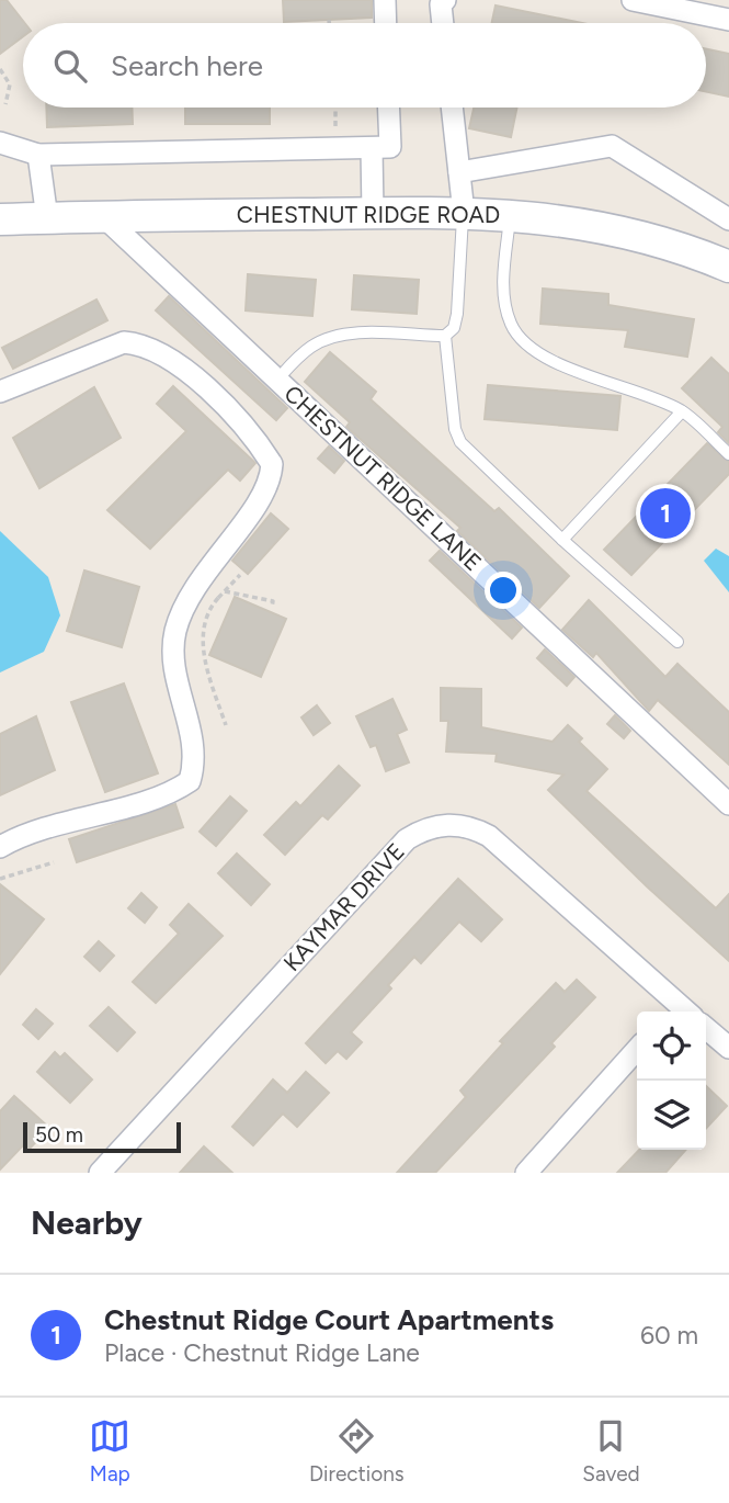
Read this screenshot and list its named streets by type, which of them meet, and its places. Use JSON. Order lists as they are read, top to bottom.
{
  "streets": {
    "street": ["CHESTNUT RIDGE ROAD", "CHESTNUT RIDGE LANE", "KAYMAR DRIVE"]
  },
  "crossings": [
    ["CHESTNUT RIDGE ROAD", "CHESTNUT RIDGE LANE"]
  ],
  "scale_bar": "50 m",
  "page": {
    "search": "Search here",
    "pins": "1",
    "scale": "50 m",
    "heading": "Nearby",
    "list": [
      {
        "mark": "1",
        "name": "Chestnut Ridge Court Apartments",
        "note": "Place · Chestnut Ridge Lane",
        "value": "60 m"
      }
    ],
    "nav": ["Map", "Directions", "Saved"]
  }
}
